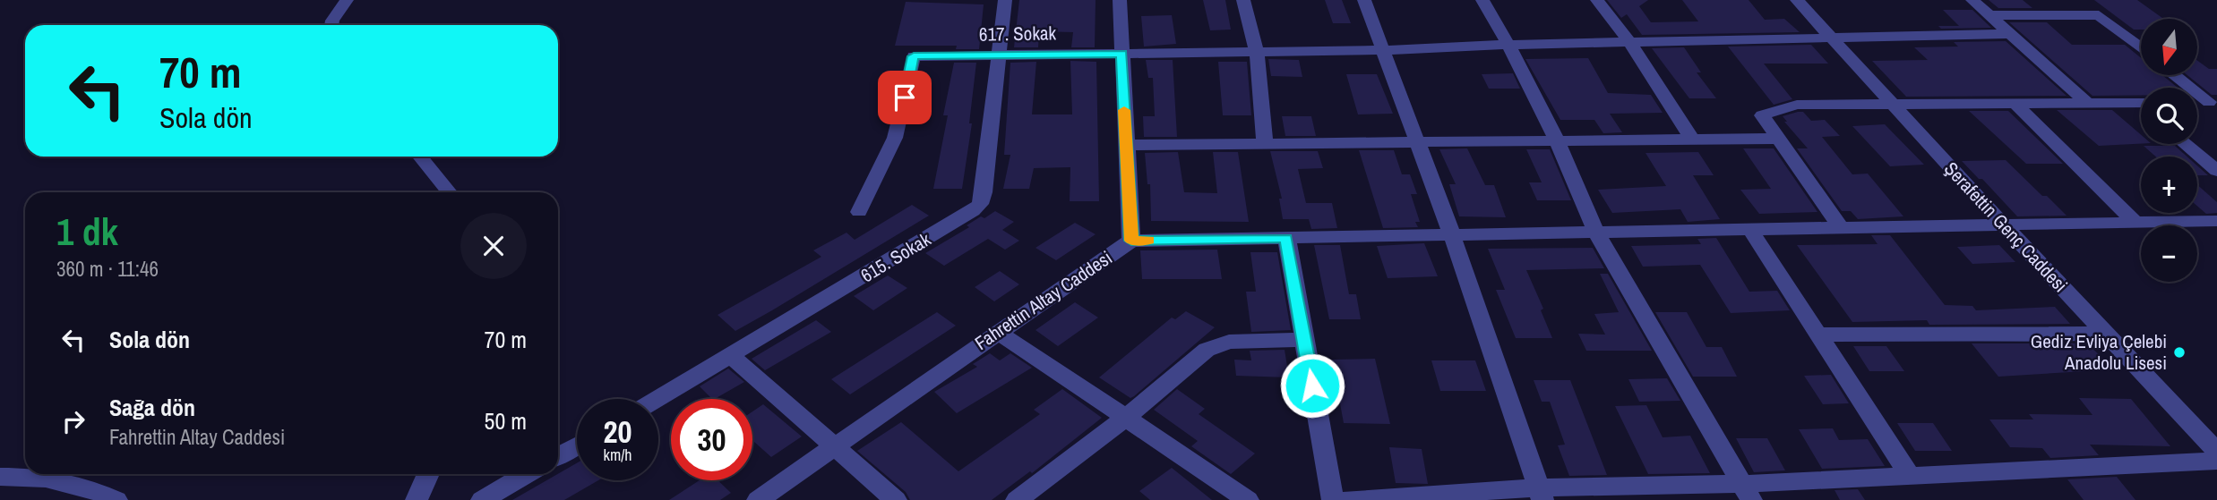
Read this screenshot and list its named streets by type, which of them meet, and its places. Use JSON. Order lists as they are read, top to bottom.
{
  "streets": {
    "street": [
      "617. Sokak",
      "Şerafettin Genç Caddesi",
      "615. Sokak",
      "Fahrettin Altay Caddesi"
    ]
  },
  "crossings": [
    ["617. Sokak", "Şerafettin Genç Caddesi"],
    ["617. Sokak", "615. Sokak"],
    ["617. Sokak", "Fahrettin Altay Caddesi"]
  ],
  "places": ["Gediz Evliya Çelebi Anadolu Lisesi"],
  "north": "bottom",
  "page": {
    "map_buttons": ["+", "−"],
    "turn": ["70 m", "Sola dön"],
    "heading": ["1 dk", "360 m · 11:46"],
    "list": [
      {
        "name": "Sola dön",
        "value": "70 m"
      },
      {
        "name": "Sağa dön",
        "note": "Fahrettin Altay Caddesi",
        "value": "50 m"
      }
    ],
    "speed": "20 km/h",
    "limit": "30"
  }
}
